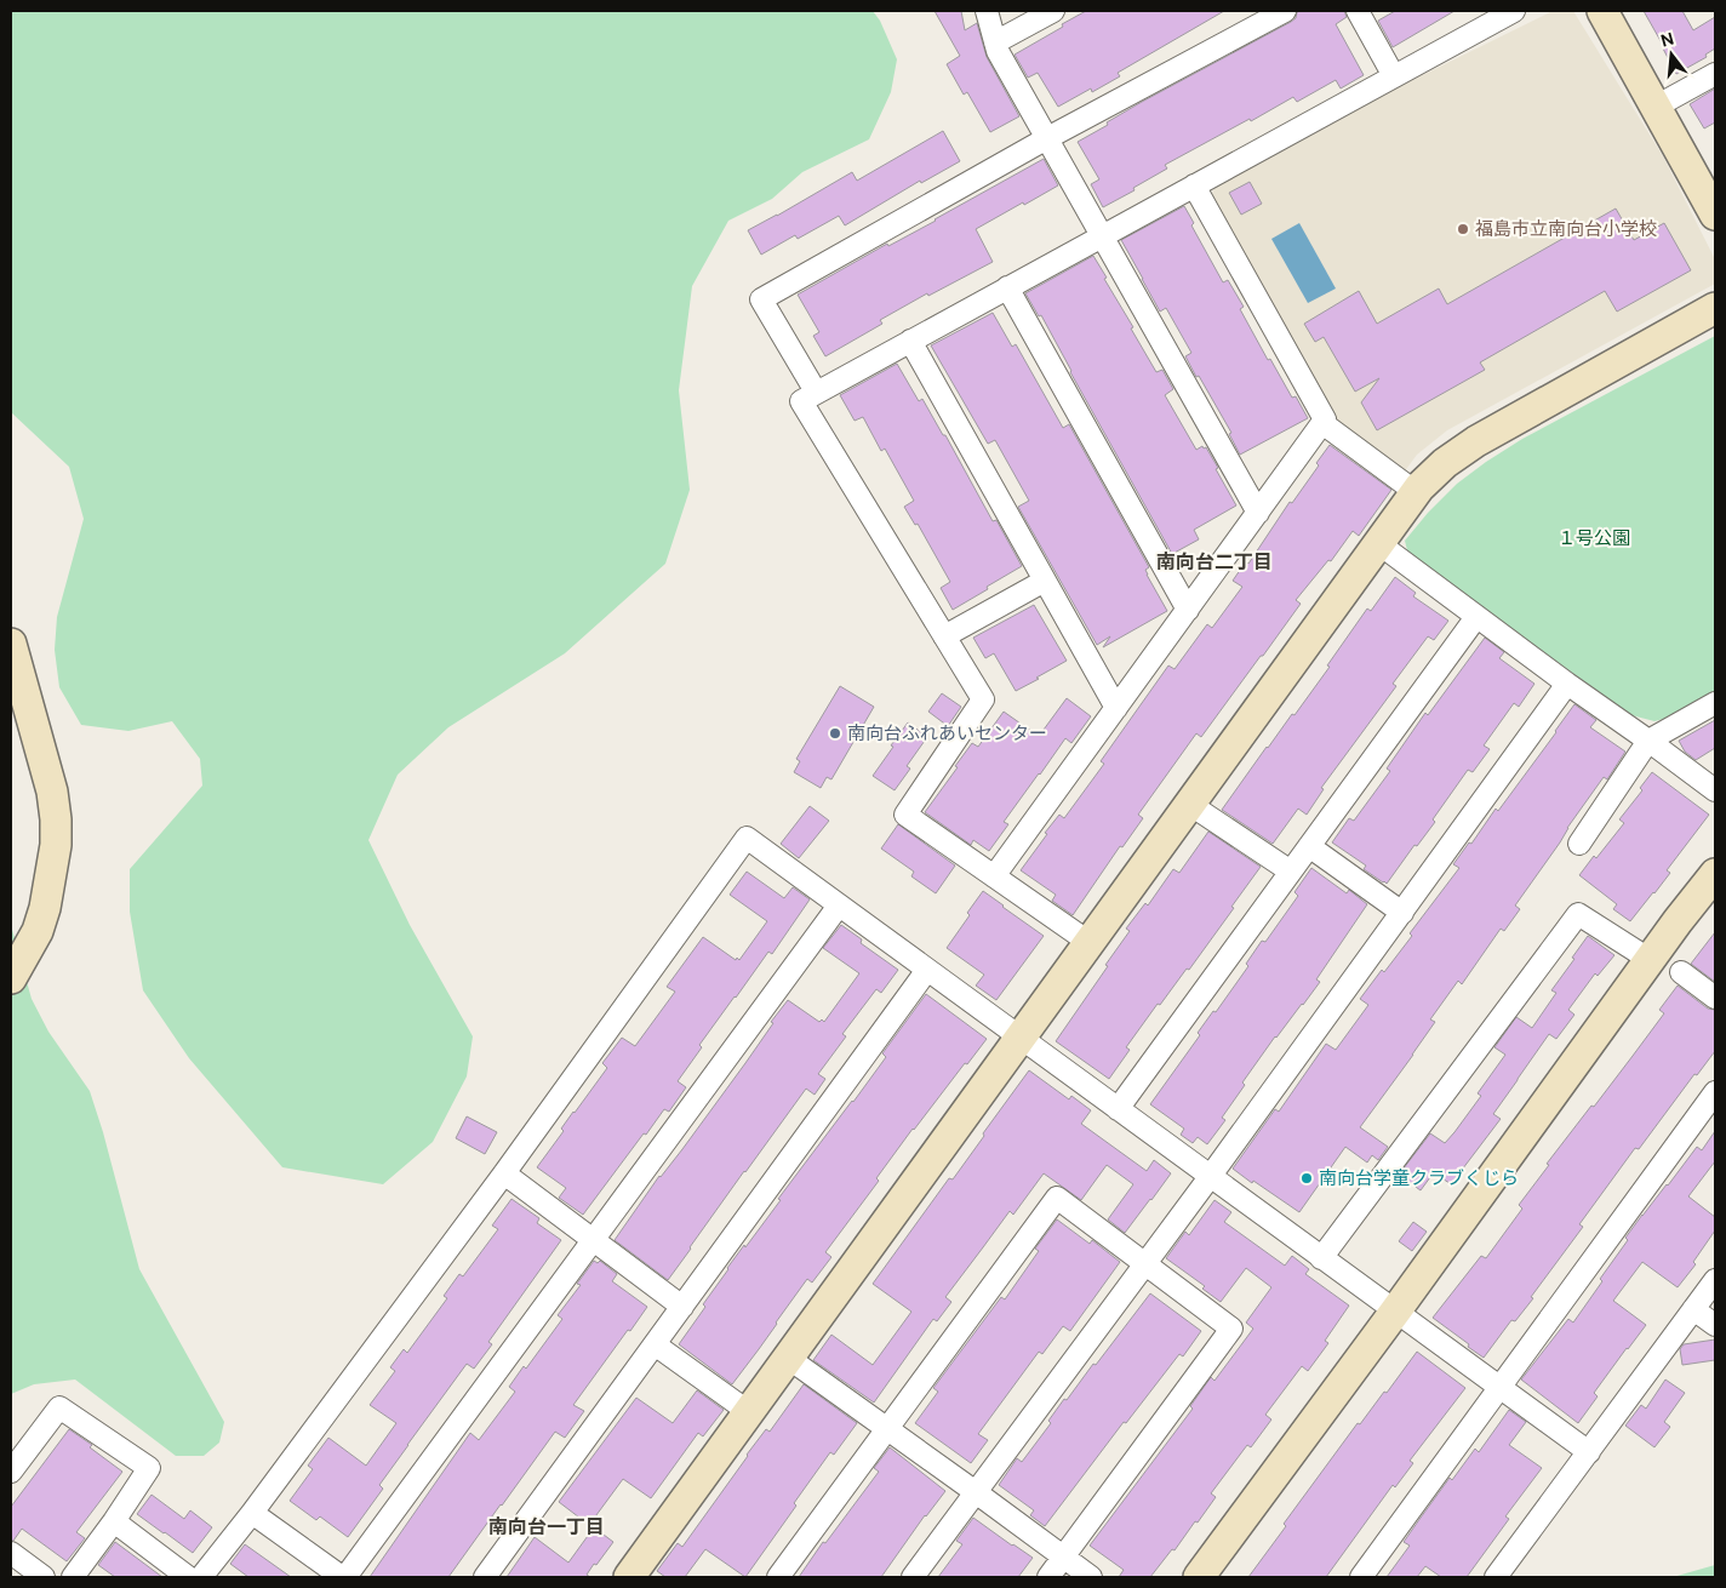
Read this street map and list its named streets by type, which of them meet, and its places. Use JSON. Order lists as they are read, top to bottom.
{
  "districts": ["南向台二丁目", "南向台一丁目"],
  "parks": ["１号公園"],
  "places": ["福島市立南向台小学校", "南向台ふれあいセンター", "南向台学童クラブくじら"],
  "north": "top"
}
